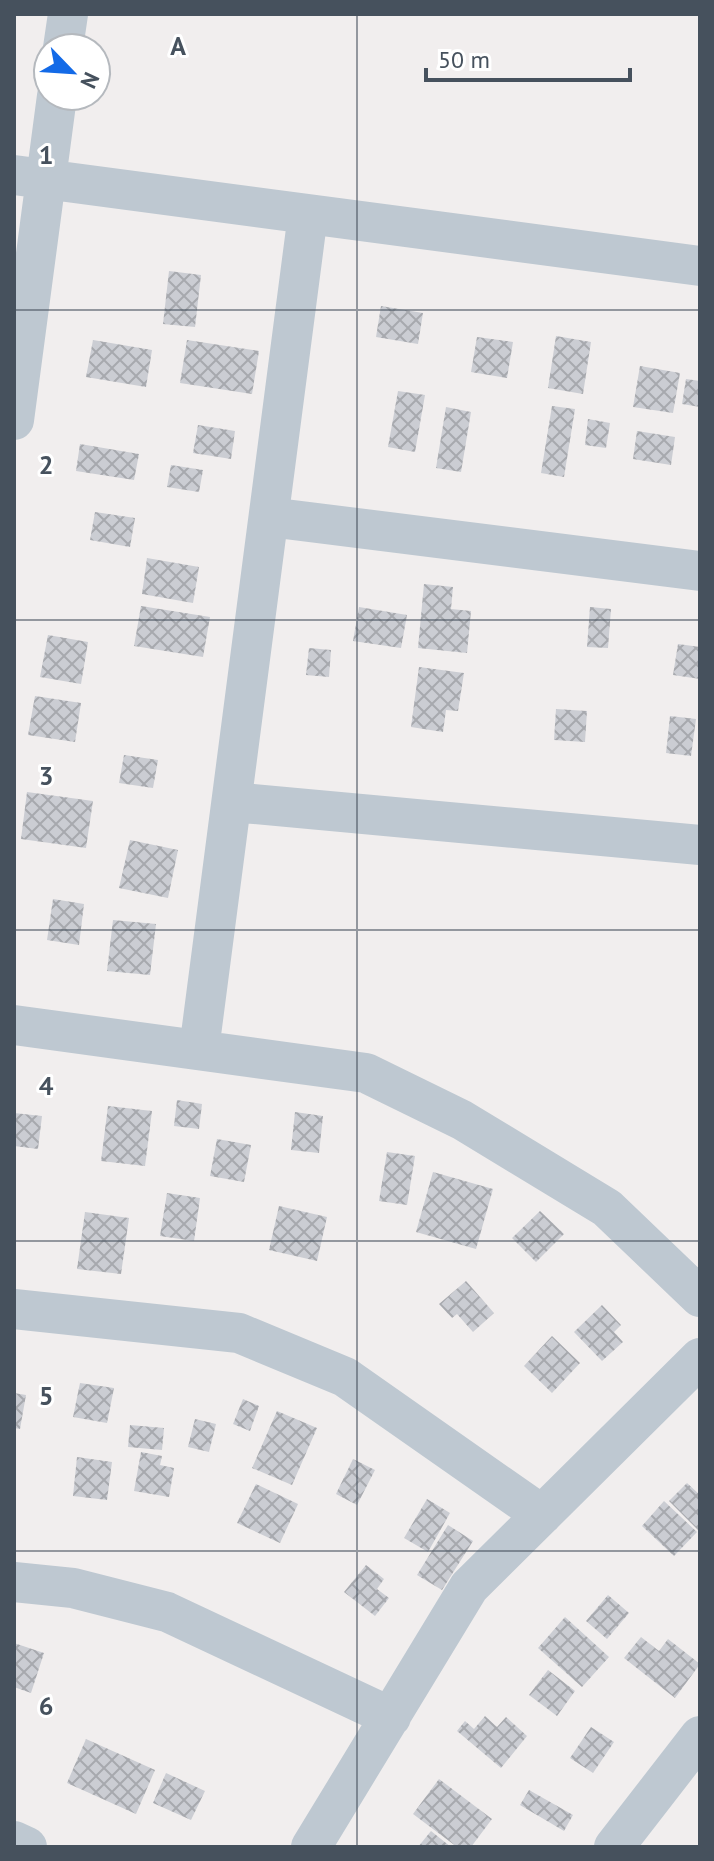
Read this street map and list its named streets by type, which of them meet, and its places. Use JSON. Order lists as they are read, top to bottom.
{
  "scale_bar": "50 m",
  "north": "bottom right",
  "grid": {
    "columns": ["A"],
    "rows": [
      "1",
      "2",
      "3",
      "4",
      "5",
      "6"
    ]
  }
}
